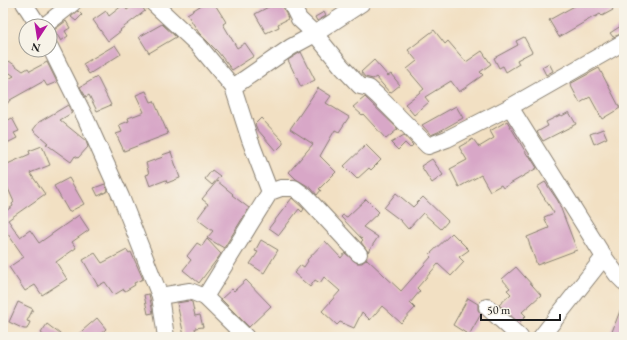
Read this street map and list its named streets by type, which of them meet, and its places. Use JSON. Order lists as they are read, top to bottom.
{
  "scale_bar": "50 m",
  "north": "bottom"
}
